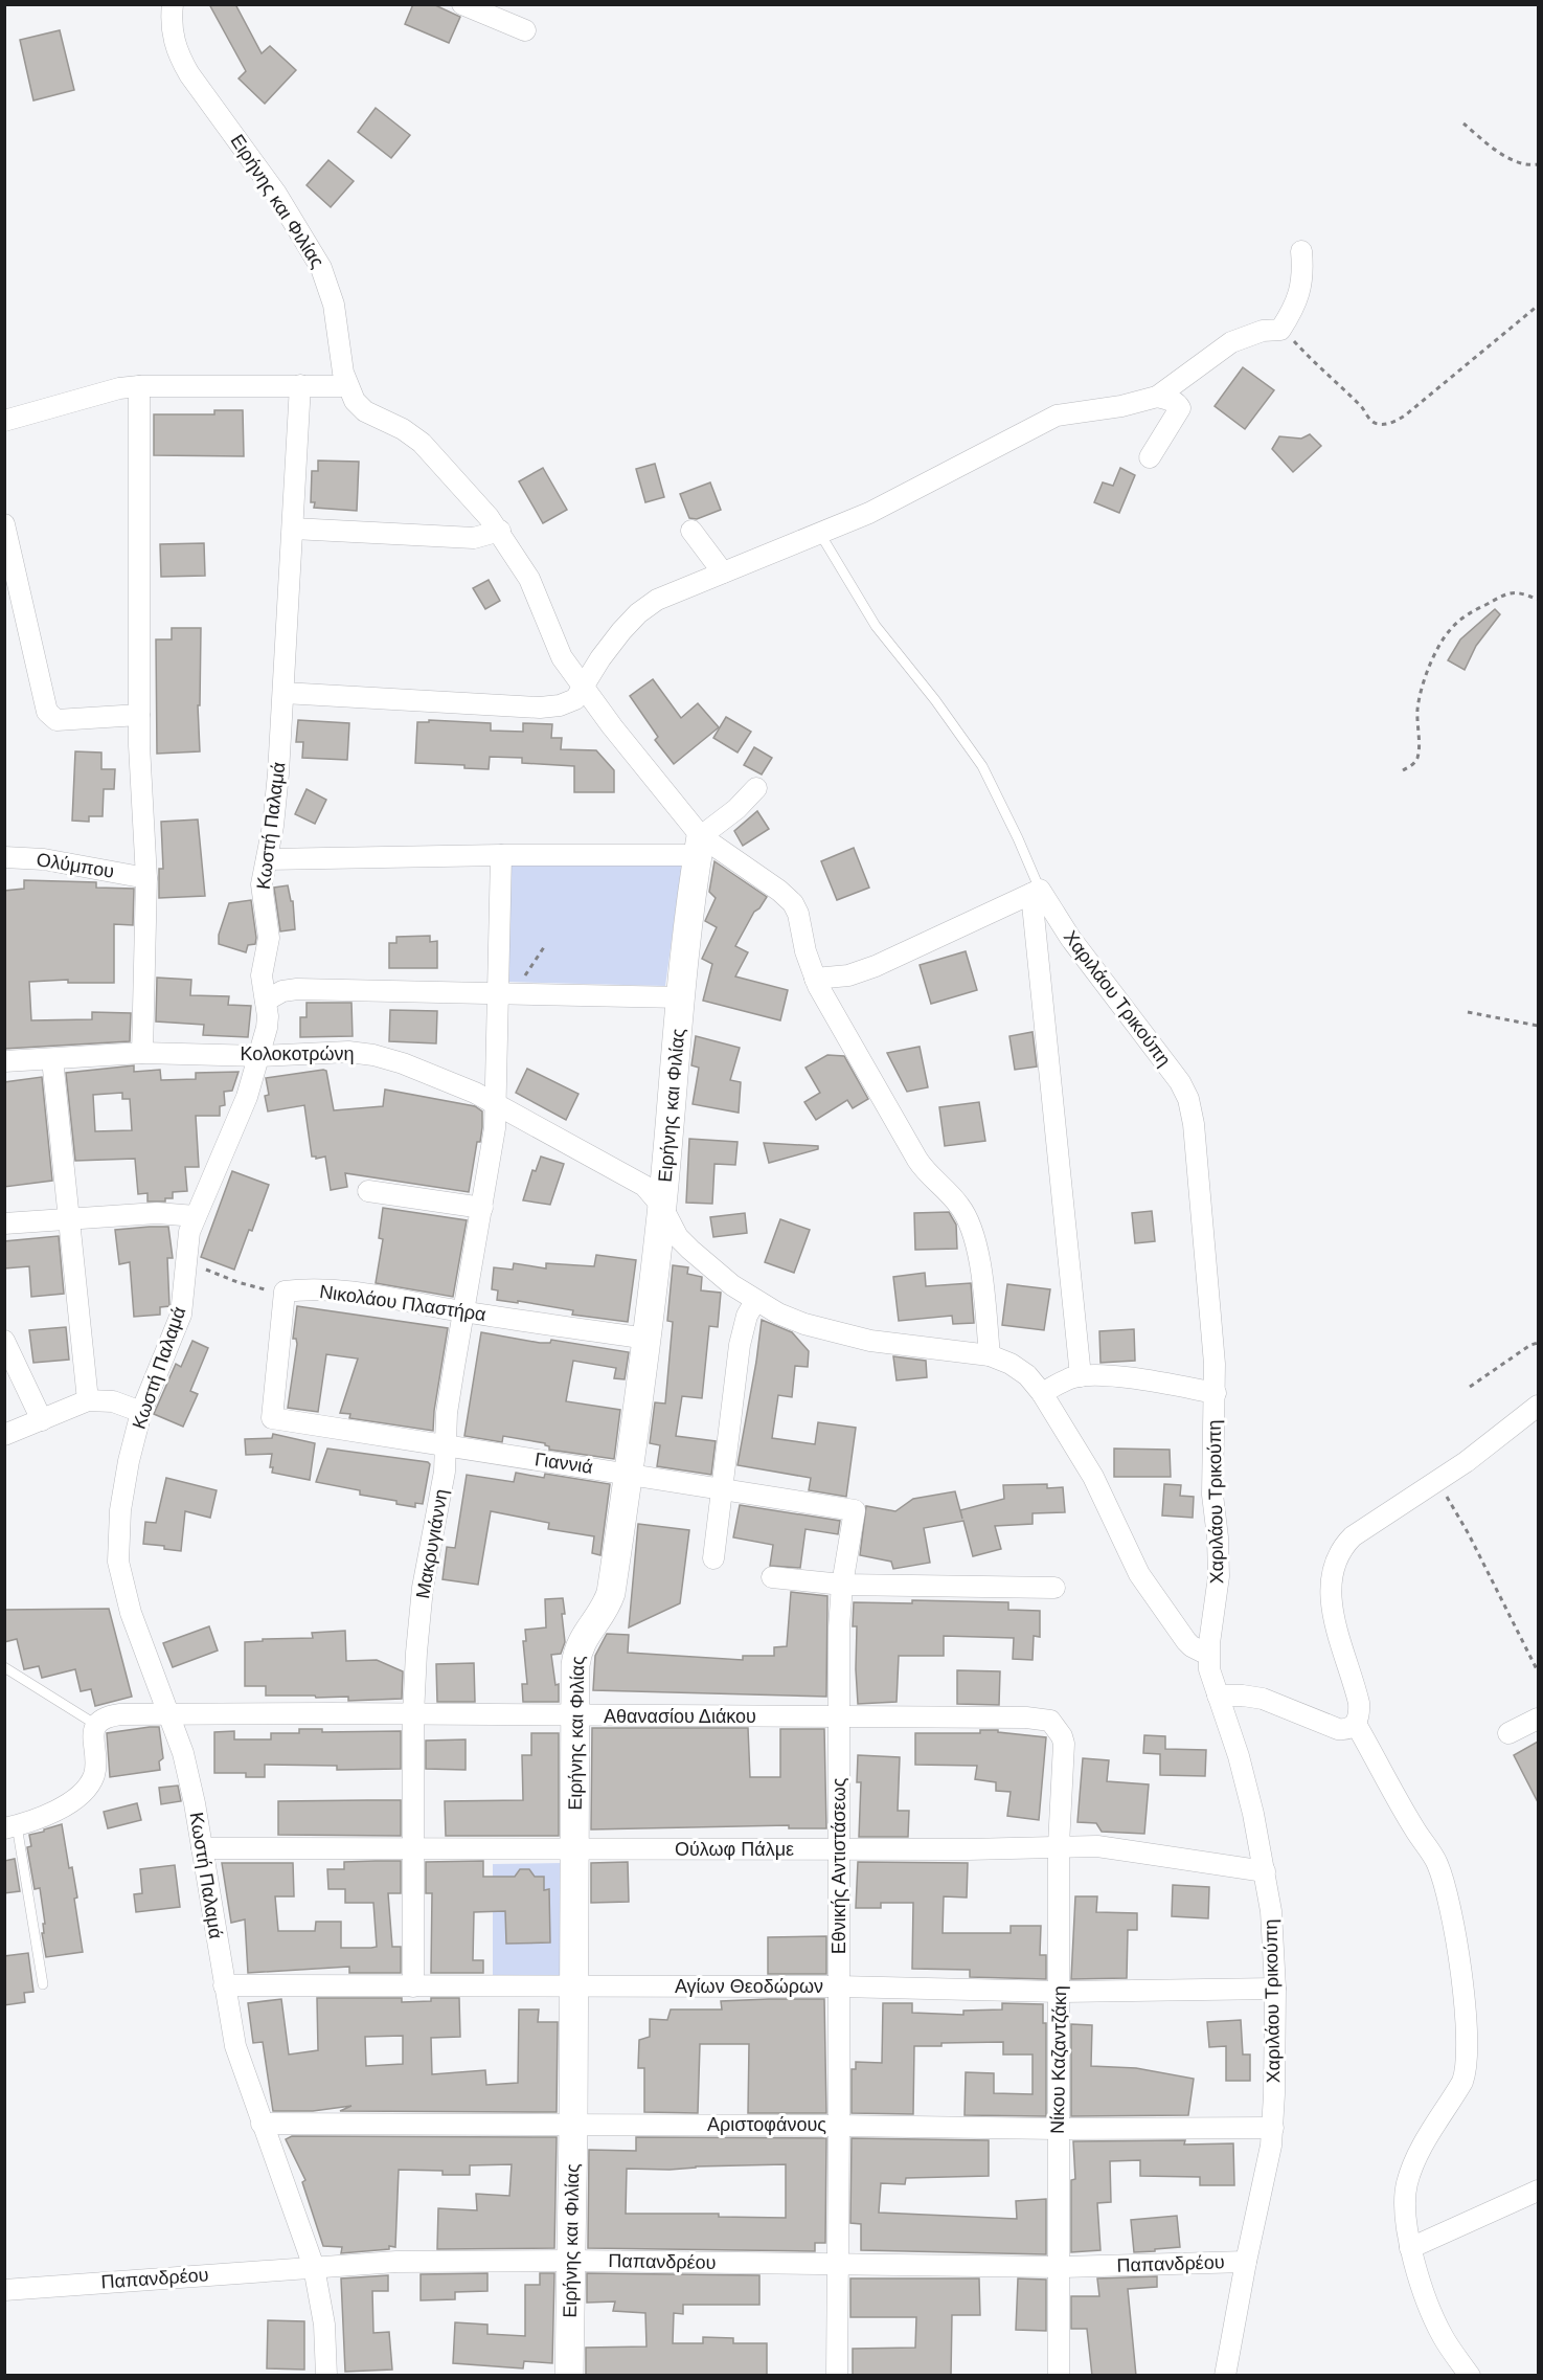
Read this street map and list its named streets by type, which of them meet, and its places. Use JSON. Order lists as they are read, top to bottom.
{
  "streets": {
    "street": [
      "Ειρήνης και Φιλίας",
      "Κωστή Παλαμά",
      "Ολύμπου",
      "Χαριλάου Τρικούπη",
      "Κολοκοτρώνη",
      "Νικολάου Πλαστήρα",
      "Γιαννιά",
      "Μακρυγιάννη",
      "Αθανασίου Διάκου",
      "Ούλωφ Πάλμε",
      "Εθνικής Αντιστάσεως",
      "Αγίων Θεοδώρων",
      "Νίκου Καζαντζάκη",
      "Αριστοφάνους",
      "Παπανδρέου"
    ]
  },
  "crossings": [
    ["Ειρήνης και Φιλίας", "Κολοκοτρώνη"],
    ["Ειρήνης και Φιλίας", "Νικολάου Πλαστήρα"],
    ["Ειρήνης και Φιλίας", "Γιαννιά"],
    ["Ειρήνης και Φιλίας", "Αθανασίου Διάκου"],
    ["Ειρήνης και Φιλίας", "Ούλωφ Πάλμε"],
    ["Ειρήνης και Φιλίας", "Αγίων Θεοδώρων"],
    ["Ειρήνης και Φιλίας", "Αριστοφάνους"],
    ["Ειρήνης και Φιλίας", "Παπανδρέου"],
    ["Κωστή Παλαμά", "Κολοκοτρώνη"],
    ["Κωστή Παλαμά", "Αθανασίου Διάκου"],
    ["Κωστή Παλαμά", "Ούλωφ Πάλμε"],
    ["Κωστή Παλαμά", "Αγίων Θεοδώρων"],
    ["Κωστή Παλαμά", "Αριστοφάνους"],
    ["Κωστή Παλαμά", "Παπανδρέου"],
    ["Χαριλάου Τρικούπη", "Κολοκοτρώνη"],
    ["Χαριλάου Τρικούπη", "Ούλωφ Πάλμε"],
    ["Χαριλάου Τρικούπη", "Αγίων Θεοδώρων"],
    ["Χαριλάου Τρικούπη", "Αριστοφάνους"],
    ["Χαριλάου Τρικούπη", "Παπανδρέου"],
    ["Κολοκοτρώνη", "Μακρυγιάννη"],
    ["Νικολάου Πλαστήρα", "Γιαννιά"],
    ["Νικολάου Πλαστήρα", "Μακρυγιάννη"],
    ["Γιαννιά", "Μακρυγιάννη"],
    ["Γιαννιά", "Εθνικής Αντιστάσεως"],
    ["Μακρυγιάννη", "Αθανασίου Διάκου"],
    ["Μακρυγιάννη", "Ούλωφ Πάλμε"],
    ["Μακρυγιάννη", "Αγίων Θεοδώρων"],
    ["Αθανασίου Διάκου", "Εθνικής Αντιστάσεως"],
    ["Αθανασίου Διάκου", "Νίκου Καζαντζάκη"],
    ["Ούλωφ Πάλμε", "Εθνικής Αντιστάσεως"],
    ["Ούλωφ Πάλμε", "Νίκου Καζαντζάκη"],
    ["Εθνικής Αντιστάσεως", "Αγίων Θεοδώρων"],
    ["Εθνικής Αντιστάσεως", "Αριστοφάνους"],
    ["Εθνικής Αντιστάσεως", "Παπανδρέου"],
    ["Αγίων Θεοδώρων", "Νίκου Καζαντζάκη"],
    ["Νίκου Καζαντζάκη", "Αριστοφάνους"],
    ["Νίκου Καζαντζάκη", "Παπανδρέου"]
  ]
}
